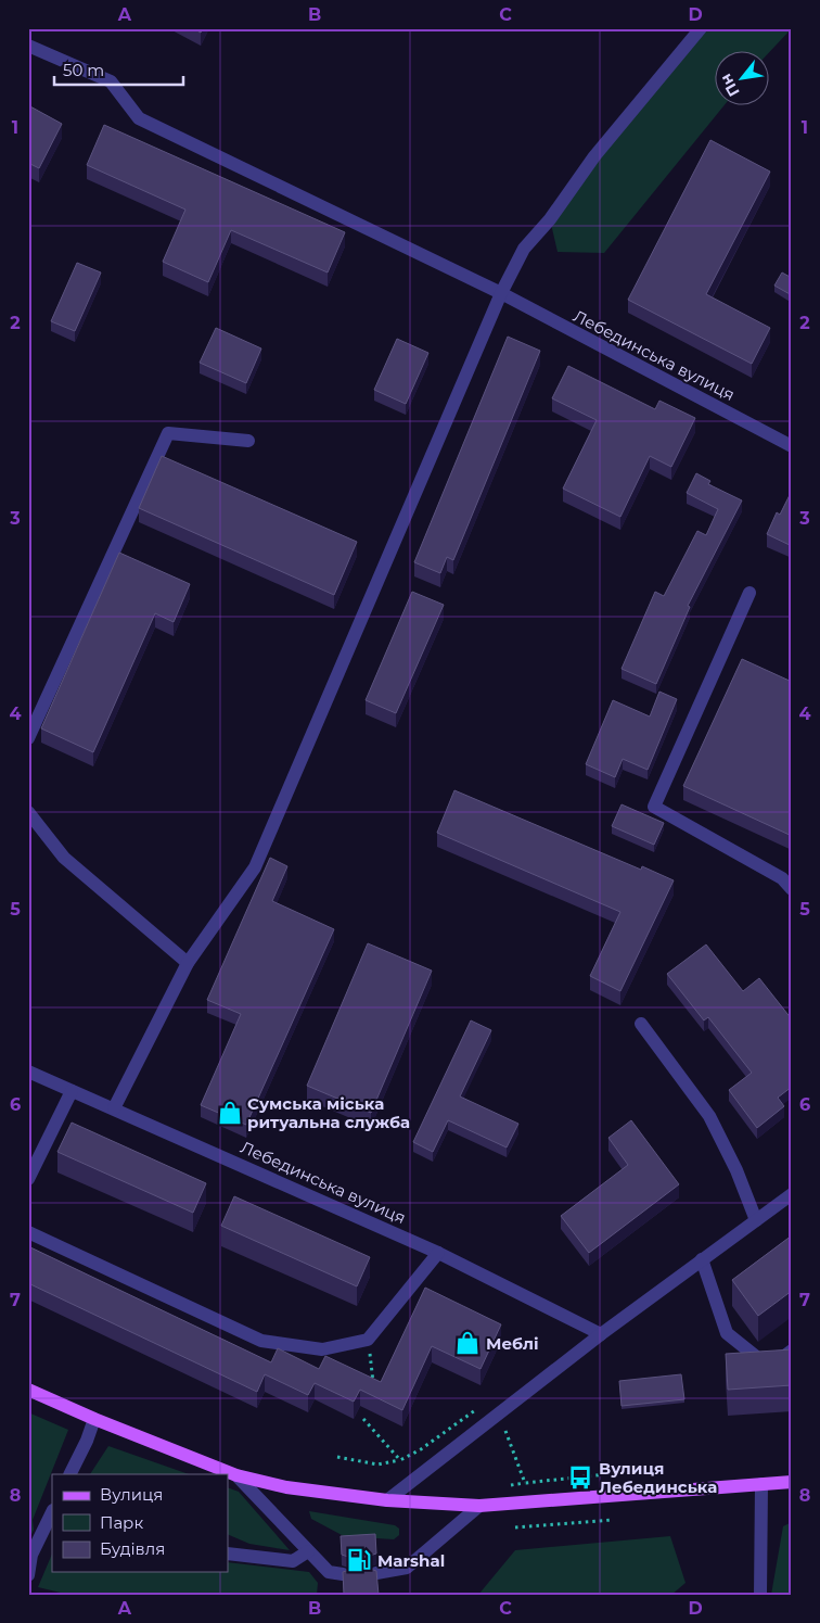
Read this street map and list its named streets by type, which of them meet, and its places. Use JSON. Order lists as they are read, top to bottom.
{
  "streets": {
    "street": ["Лебединська вулиця"]
  },
  "places": {
    "shop": ["Сумська міська ритуальна служба", "Меблі"],
    "bus stop": ["Вулиця Лебединська"],
    "fuel station": ["Marshal"]
  },
  "legend": ["Вулиця", "Парк", "Будівля"],
  "scale_bar": "50 m",
  "north": "bottom left",
  "grid": {
    "columns": [
      "A",
      "B",
      "C",
      "D"
    ],
    "rows": [
      "1",
      "2",
      "3",
      "4",
      "5",
      "6",
      "7",
      "8"
    ]
  }
}
